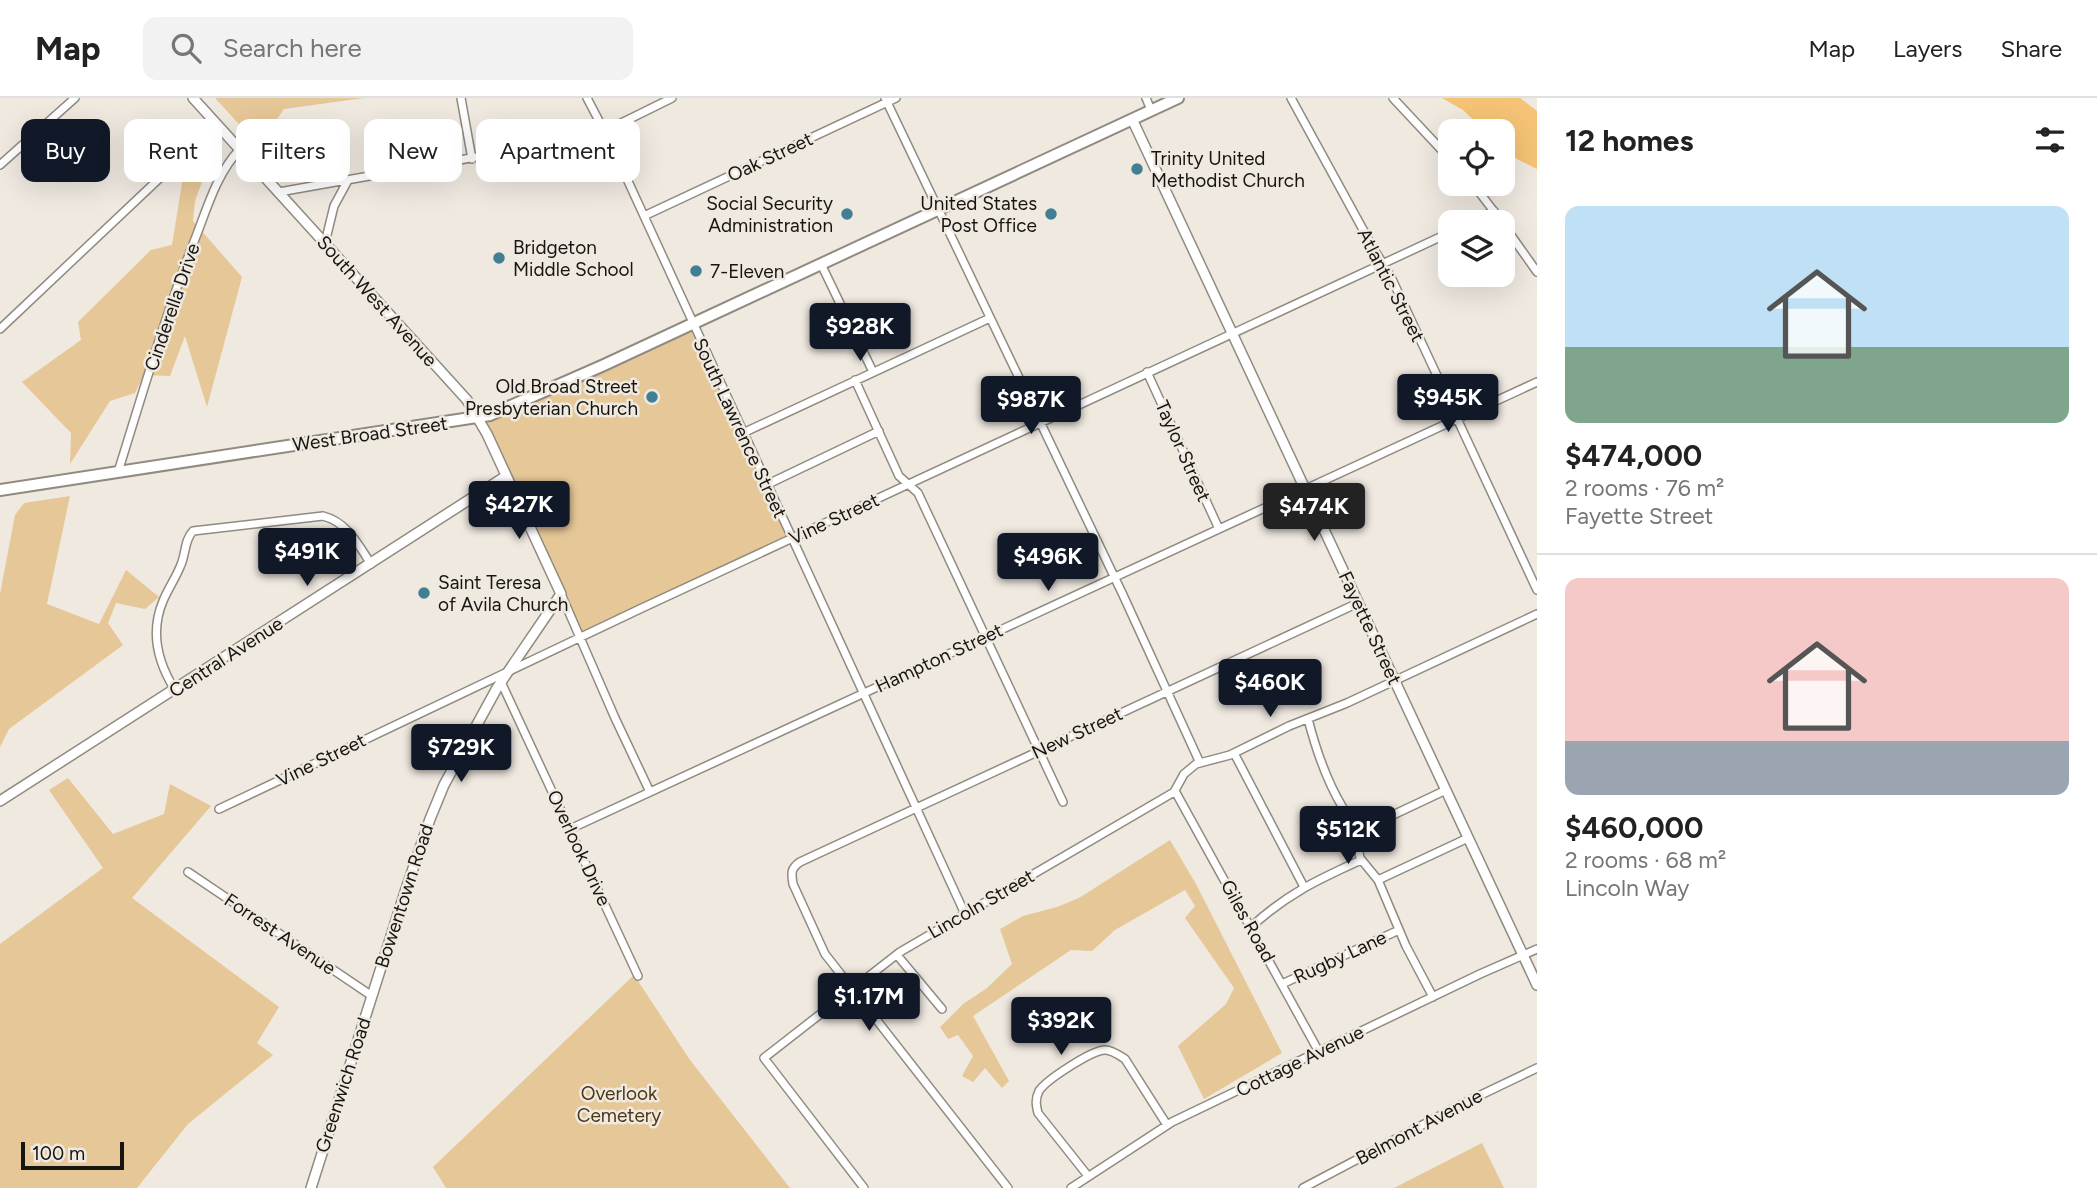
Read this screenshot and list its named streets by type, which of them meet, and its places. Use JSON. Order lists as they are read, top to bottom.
{
  "streets": {
    "highway": ["West Broad Street"],
    "main road": [
      "South West Avenue",
      "Fayette Street",
      "Central Avenue",
      "Bowentown Road",
      "Greenwich Road"
    ],
    "street": [
      "Oak Street",
      "Atlantic Street",
      "Cinderella Drive",
      "South Lawrence Street",
      "Taylor Street",
      "Vine Street",
      "Hampton Street",
      "New Street",
      "Overlook Drive",
      "Lincoln Street",
      "Giles Road",
      "Forrest Avenue",
      "Rugby Lane",
      "Cottage Avenue",
      "Belmont Avenue"
    ]
  },
  "crossings": [
    ["Oak Street", "South Lawrence Street"],
    ["Atlantic Street", "Vine Street"],
    ["Atlantic Street", "Hampton Street"],
    ["South West Avenue", "West Broad Street"],
    ["South West Avenue", "Vine Street"],
    ["South West Avenue", "Central Avenue"],
    ["South West Avenue", "Hampton Street"],
    ["South West Avenue", "Bowentown Road"],
    ["Cinderella Drive", "West Broad Street"],
    ["South Lawrence Street", "West Broad Street"],
    ["South Lawrence Street", "Vine Street"],
    ["South Lawrence Street", "Hampton Street"],
    ["South Lawrence Street", "New Street"],
    ["South Lawrence Street", "Lincoln Street"],
    ["West Broad Street", "Fayette Street"],
    ["Taylor Street", "Vine Street"],
    ["Taylor Street", "Hampton Street"],
    ["Vine Street", "Fayette Street"],
    ["Vine Street", "Bowentown Road"],
    ["Fayette Street", "Hampton Street"],
    ["Fayette Street", "New Street"],
    ["Fayette Street", "Cottage Avenue"],
    ["Hampton Street", "Overlook Drive"],
    ["New Street", "Lincoln Street"],
    ["Overlook Drive", "Bowentown Road"],
    ["Bowentown Road", "Greenwich Road"],
    ["Lincoln Street", "Giles Road"],
    ["Giles Road", "Rugby Lane"],
    ["Giles Road", "Cottage Avenue"],
    ["Forrest Avenue", "Greenwich Road"]
  ],
  "parks": ["Overlook Cemetery"],
  "places": [
    "Trinity United Methodist Church",
    "Social Security Administration",
    "United States Post Office",
    "Bridgeton Middle School",
    "7-Eleven",
    "Old Broad Street Presbyterian Church",
    "Saint Teresa of Avila Church"
  ],
  "scale_bar": "100 m",
  "page": {
    "header": "Map",
    "search": "Search here",
    "nav": ["Map", "Layers", "Share"],
    "heading": "12 homes",
    "chip": [
      "Buy",
      "Rent",
      "Filters",
      "New",
      "Apartment"
    ],
    "list": [
      {
        "name": "$474,000",
        "note": "2 rooms · 76 m² · Fayette Street"
      },
      {
        "name": "$460,000",
        "note": "2 rooms · 68 m² · Lincoln Way"
      }
    ],
    "price": [
      "$928K",
      "$945K",
      "$987K",
      "$427K",
      "$474K",
      "$491K",
      "$496K",
      "$460K",
      "$729K",
      "$512K",
      "$1.17M",
      "$392K"
    ],
    "scale": "100 m"
  }
}
